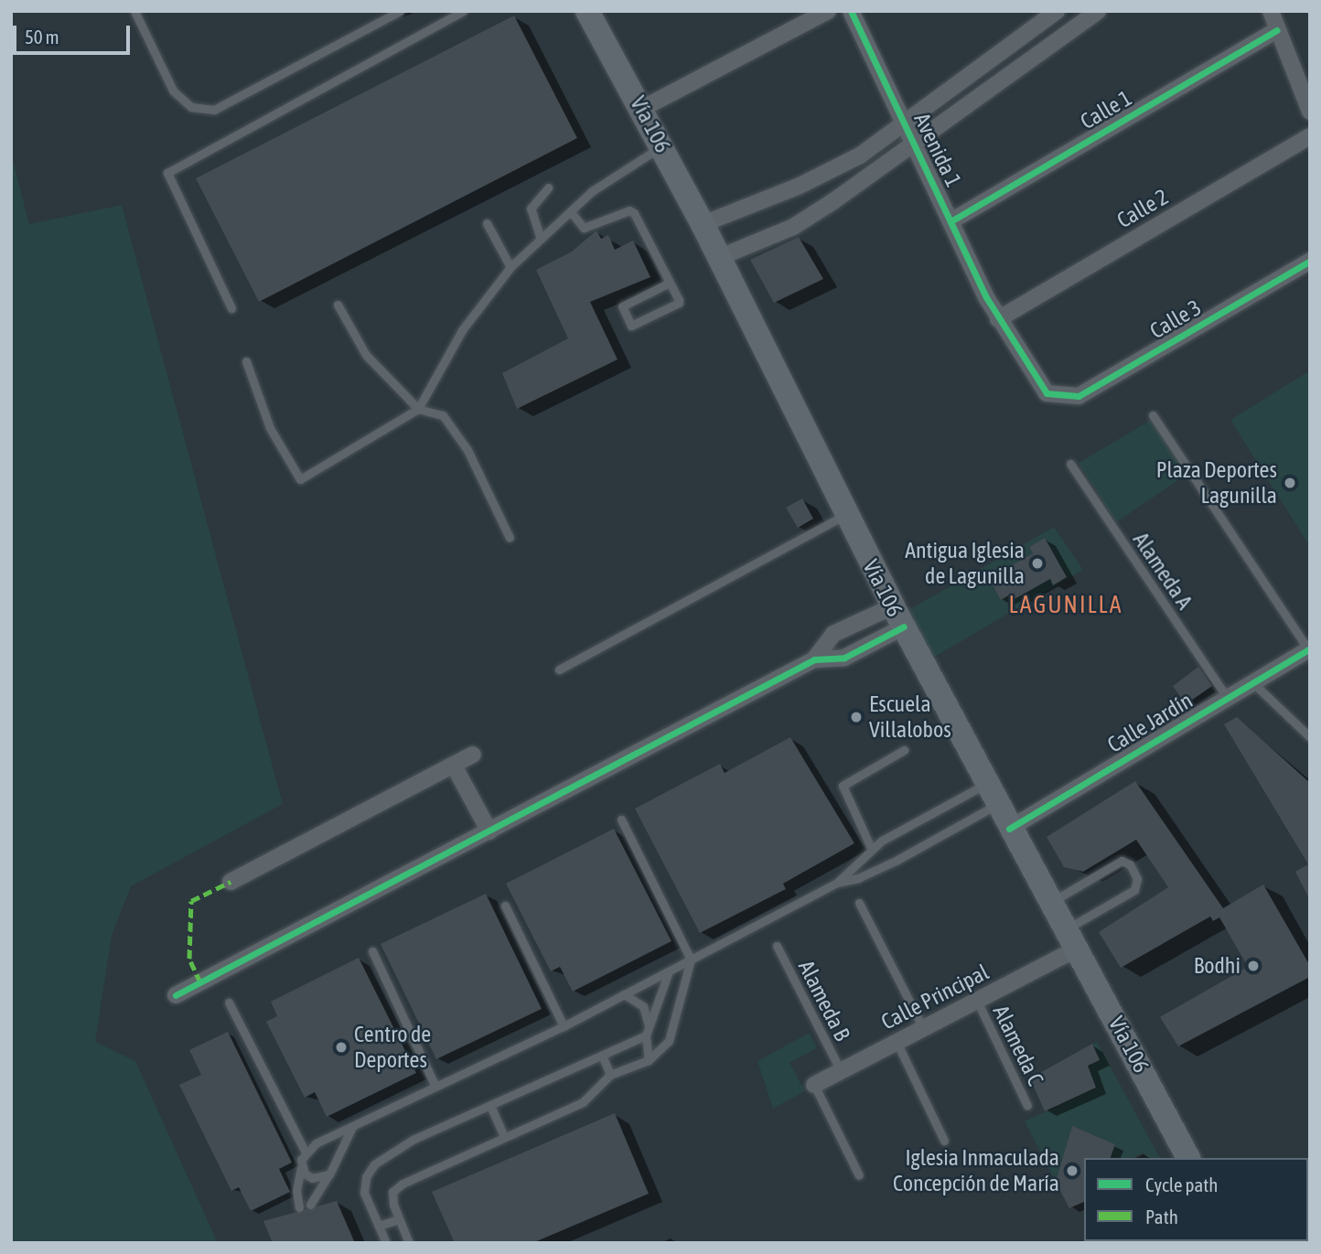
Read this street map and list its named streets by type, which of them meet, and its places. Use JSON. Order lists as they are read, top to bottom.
{
  "streets": {
    "main road": ["Vía 106"],
    "street": [
      "Calle 1",
      "Avenida 1",
      "Calle 2",
      "Calle 3",
      "Calle Jardín",
      "Calle Principal"
    ],
    "lane": ["Alameda A", "Alameda B", "Alameda C"]
  },
  "crossings": [
    ["Calle 1", "Avenida 1"],
    ["Vía 106", "Calle Jardín"],
    ["Vía 106", "Calle Principal"],
    ["Avenida 1", "Calle 2"],
    ["Avenida 1", "Calle 3"],
    ["Alameda A", "Calle Jardín"],
    ["Calle Principal", "Alameda B"],
    ["Calle Principal", "Alameda C"]
  ],
  "districts": ["LAGUNILLA"],
  "places": [
    "Plaza Deportes Lagunilla",
    "Antigua Iglesia de Lagunilla",
    "Escuela Villalobos",
    "Bodhi",
    "Centro de Deportes",
    "Iglesia Inmaculada Concepción de María"
  ],
  "legend": ["Cycle path", "Path"],
  "scale_bar": "50 m"
}
